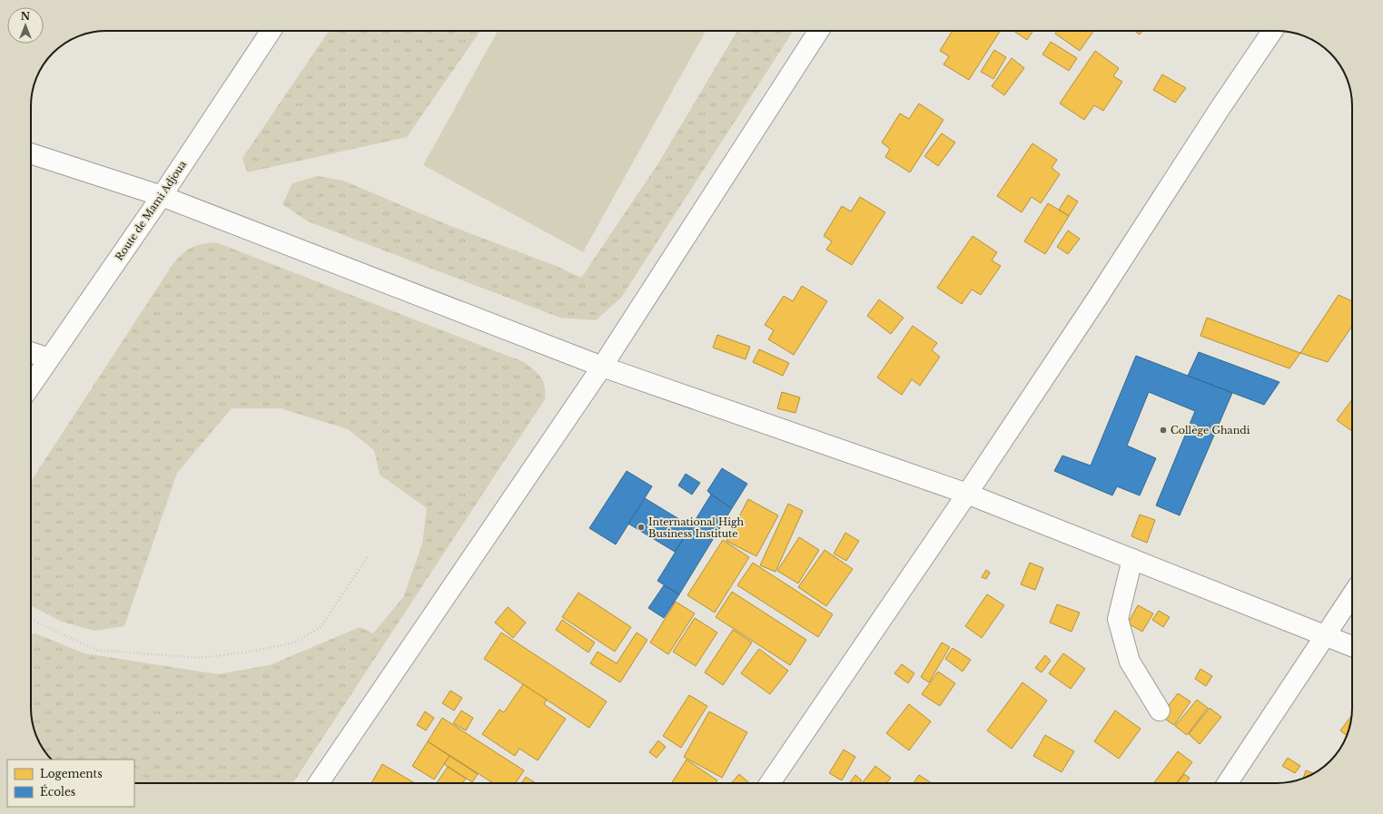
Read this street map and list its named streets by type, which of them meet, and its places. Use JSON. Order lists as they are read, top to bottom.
{
  "streets": {
    "street": ["Route de Mami Adjoua"]
  },
  "places": ["Collège Ghandi", "International High Business Institute"],
  "legend": ["Logements", "Écoles"],
  "north": "top"
}
